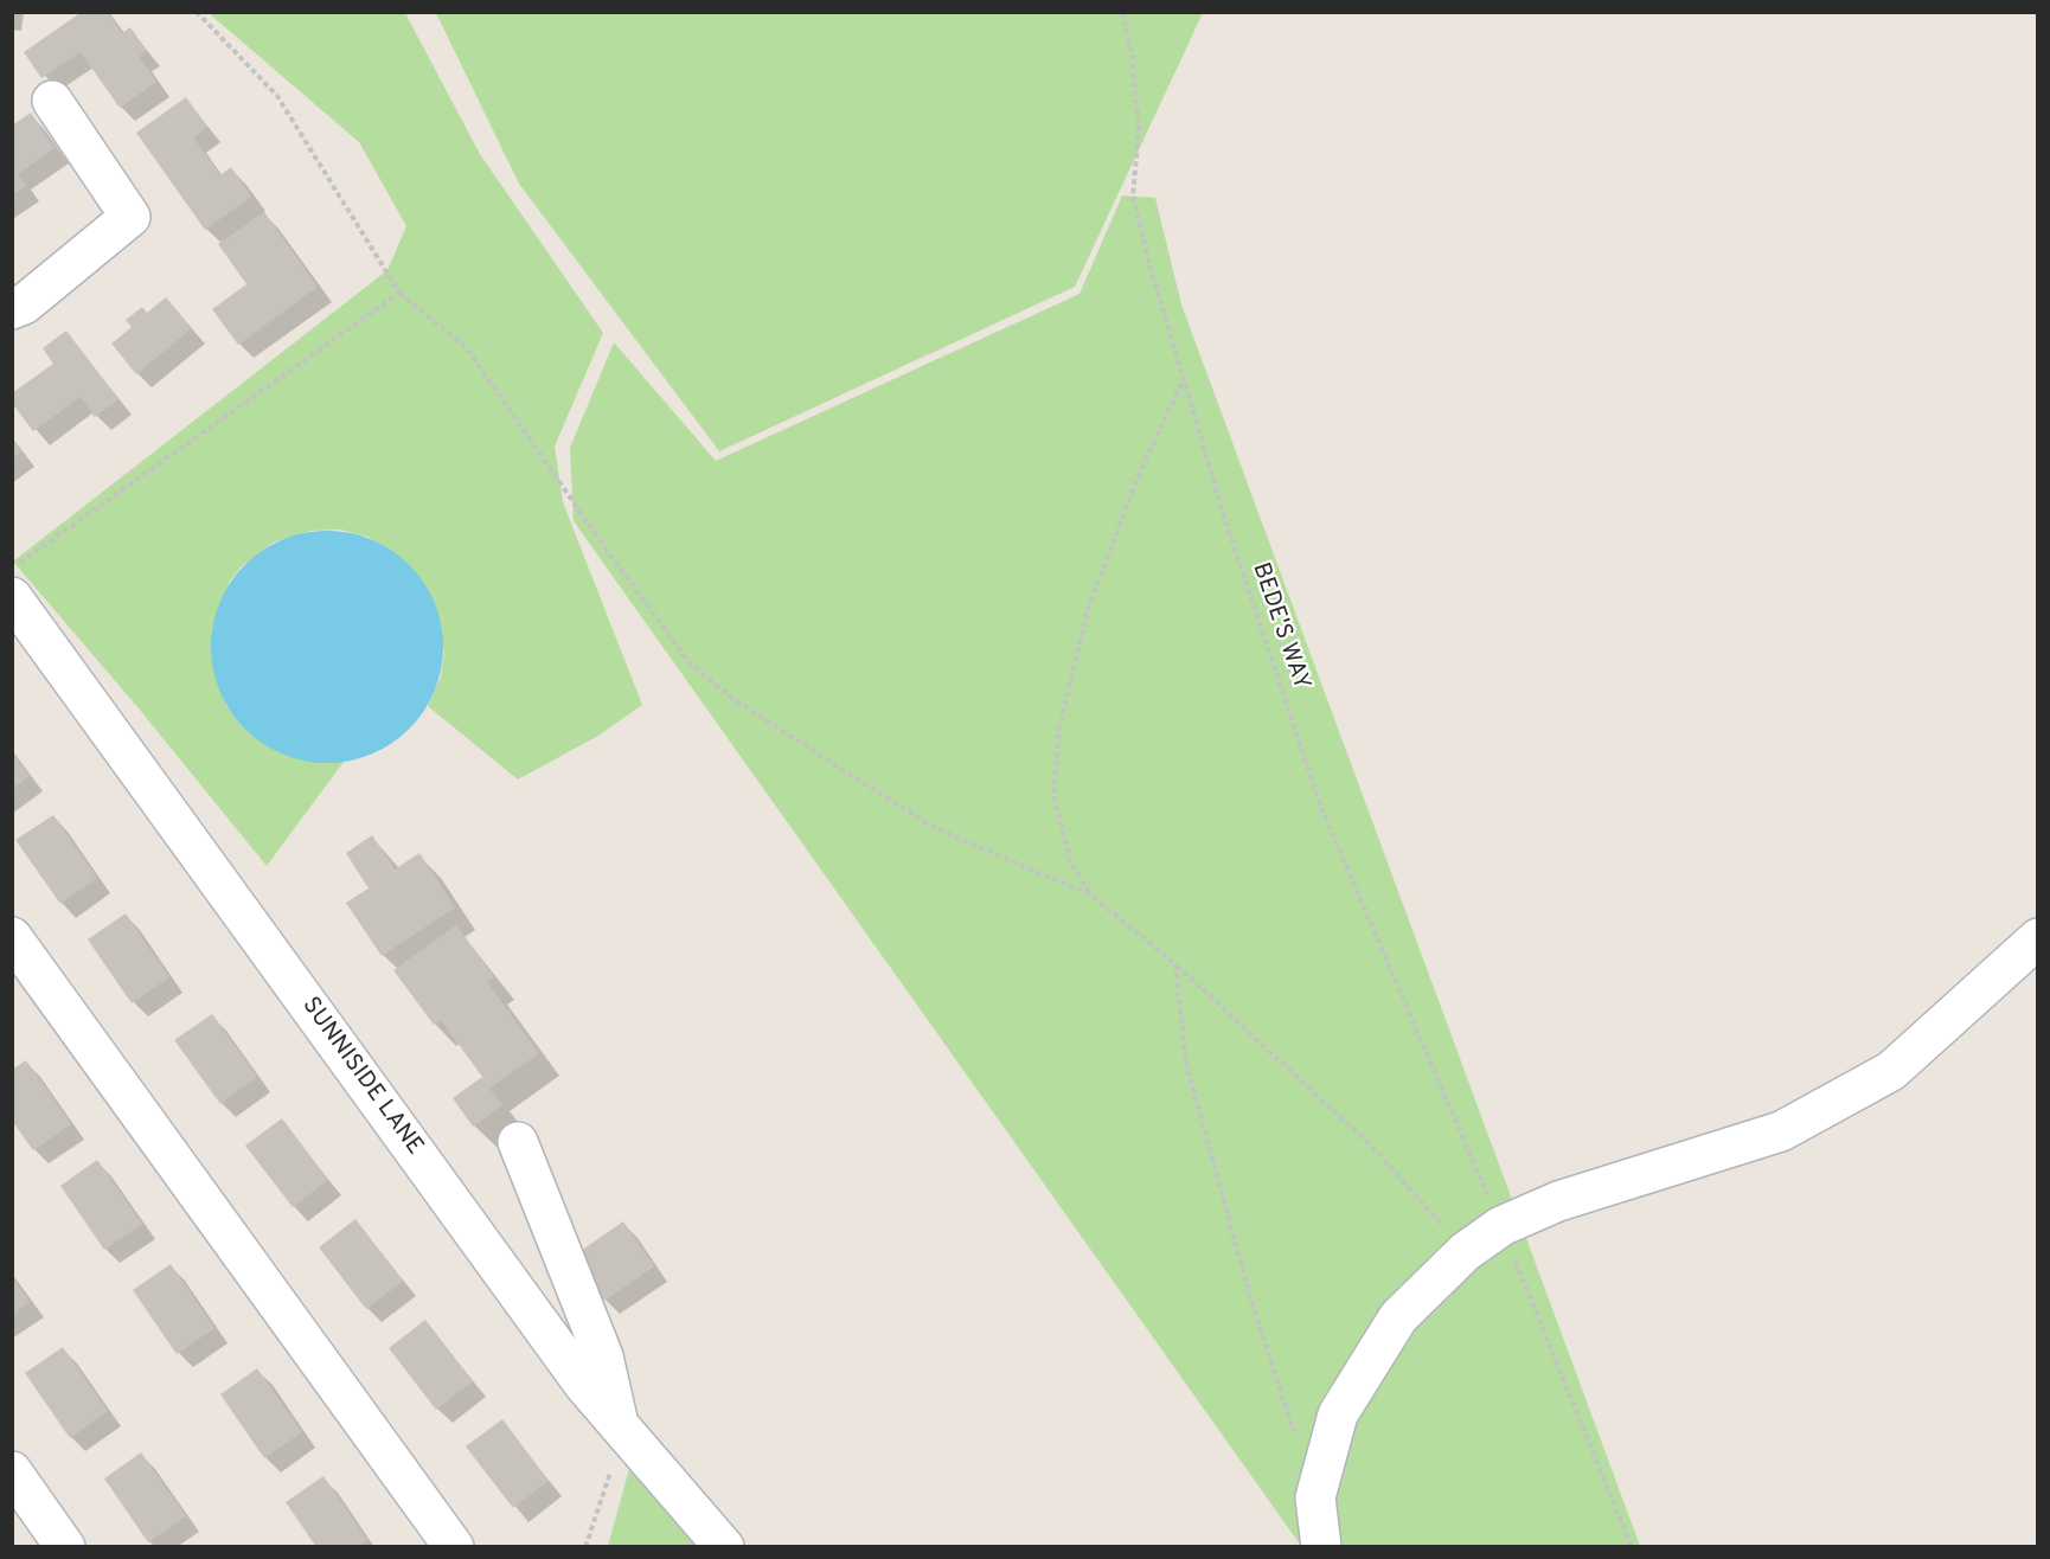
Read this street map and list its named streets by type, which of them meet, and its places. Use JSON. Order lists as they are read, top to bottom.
{
  "streets": {
    "street": ["SUNNISIDE LANE"],
    "path": ["BEDE'S WAY"]
  }
}
